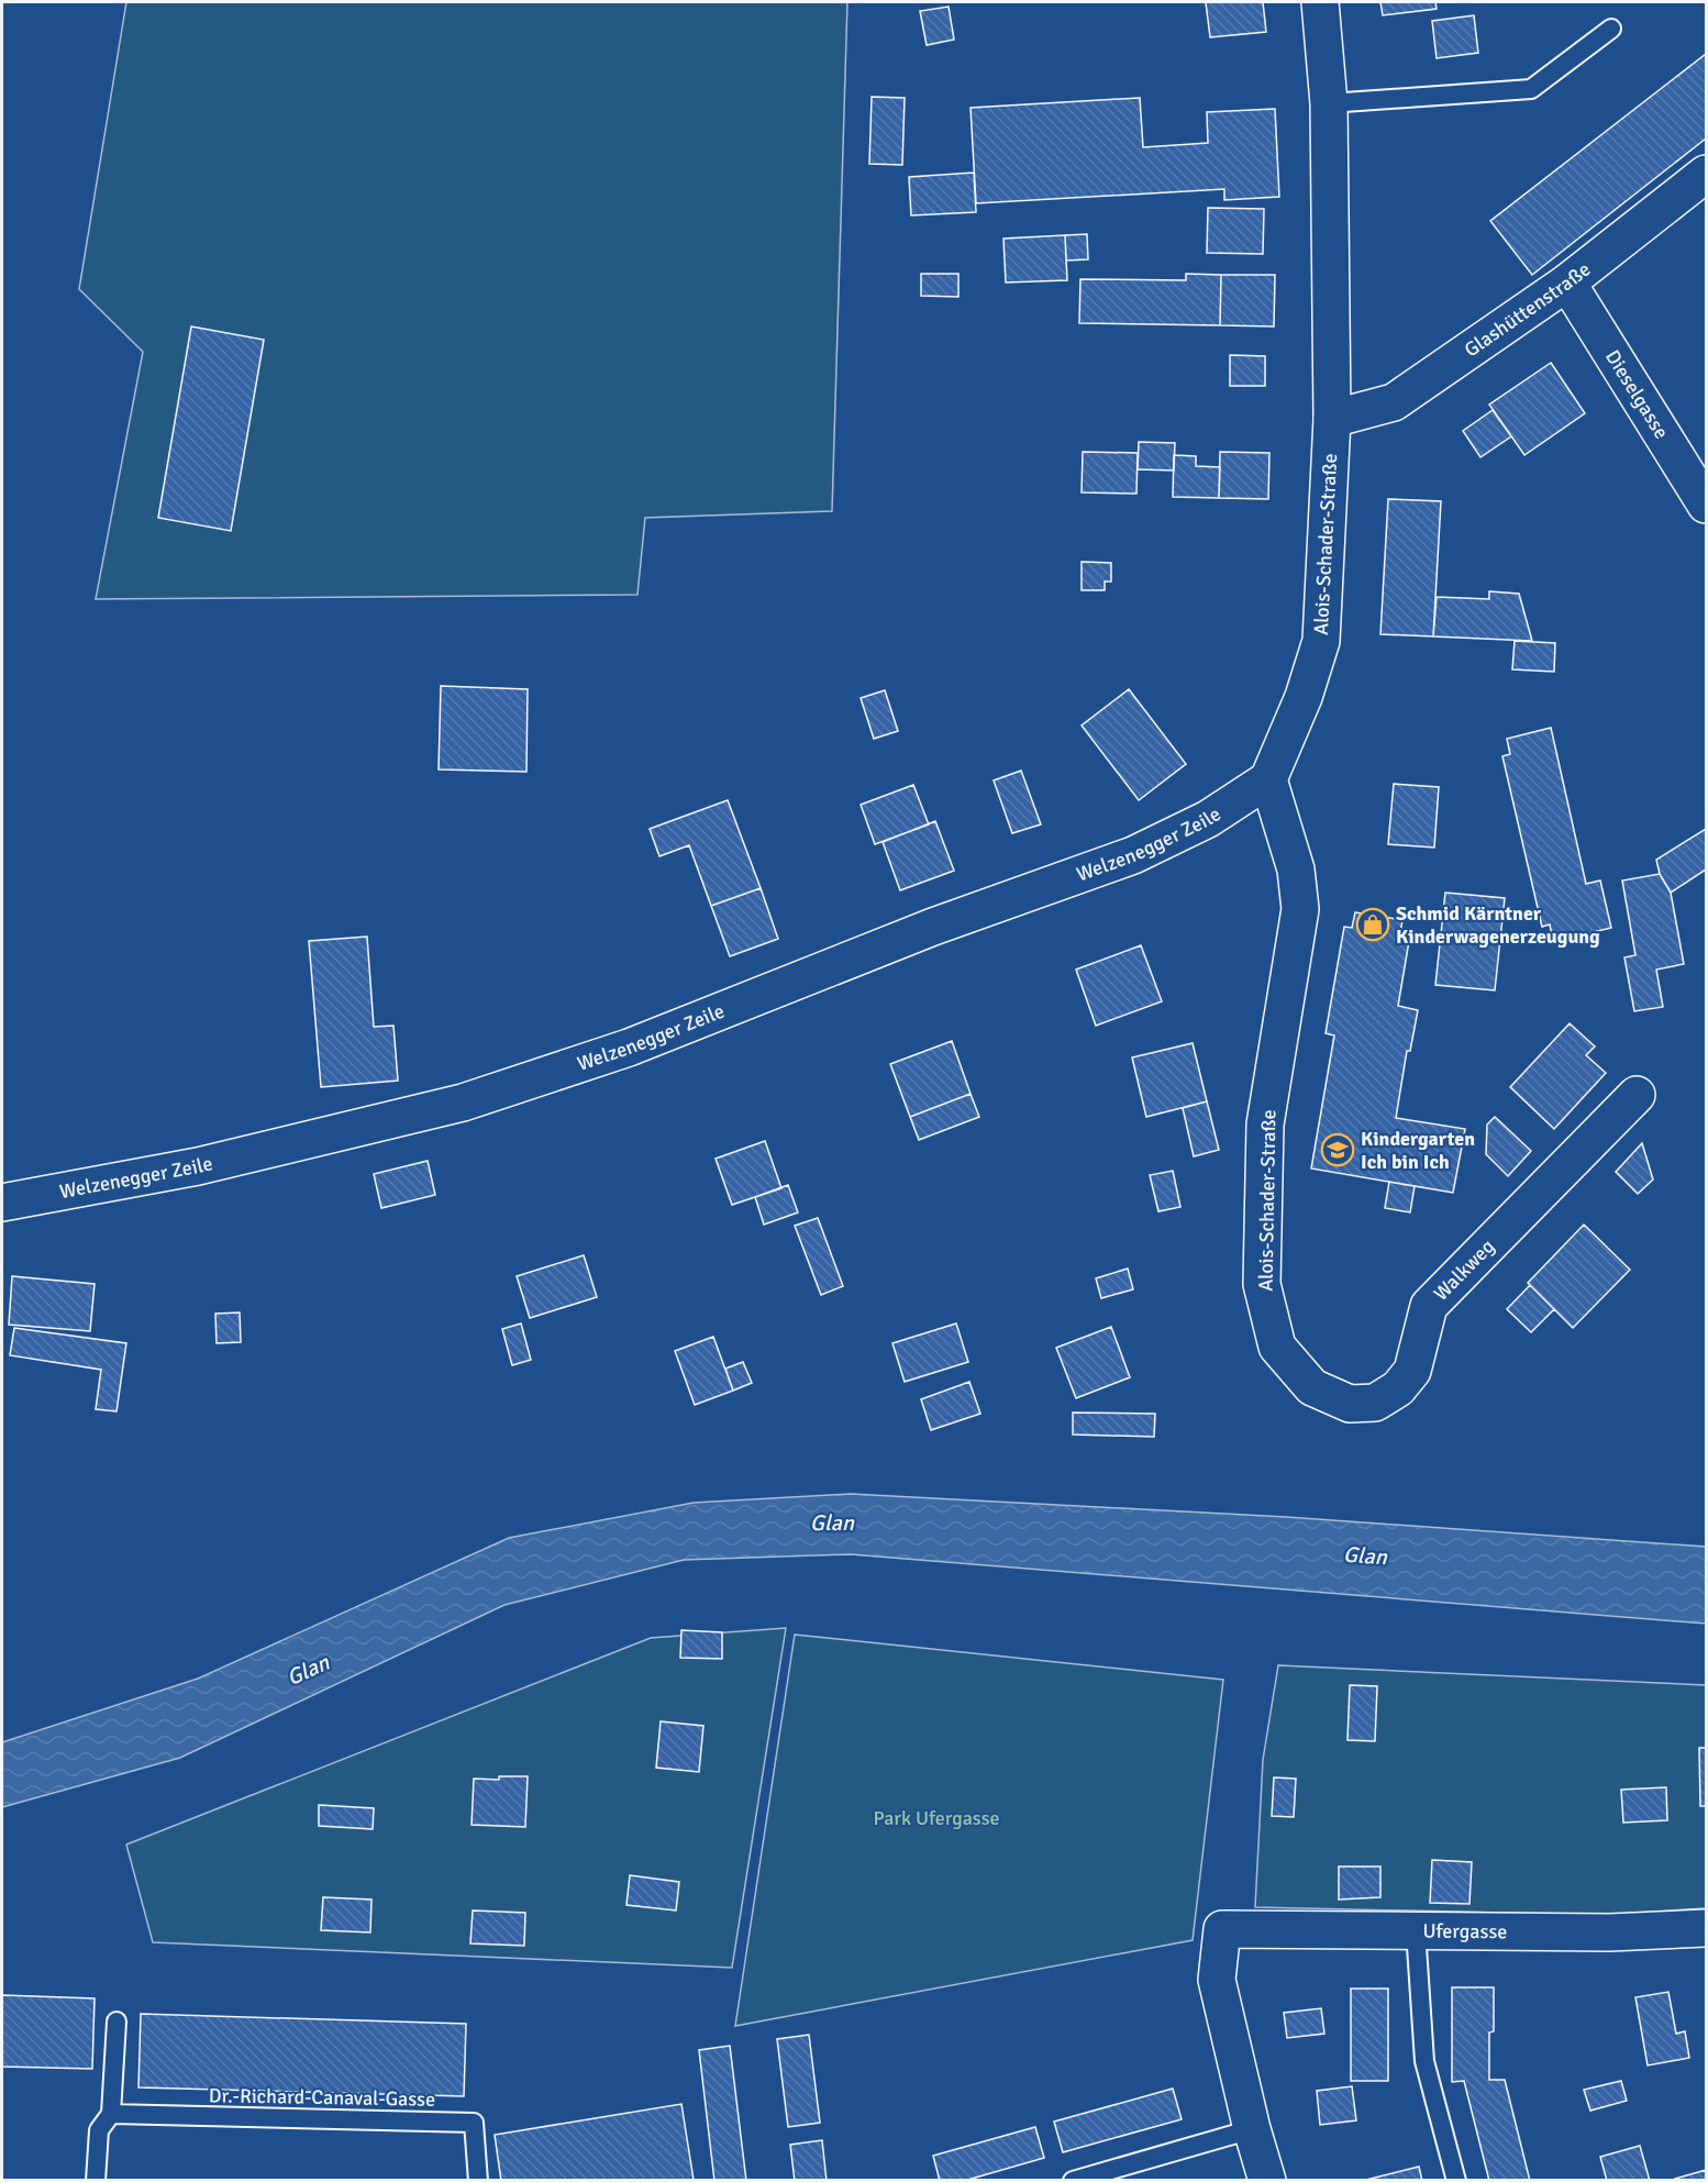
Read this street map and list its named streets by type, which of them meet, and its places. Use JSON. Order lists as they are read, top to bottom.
{
  "streets": {
    "street": [
      "Glashüttenstraße",
      "Dieselgasse",
      "Alois-Schader-Straße",
      "Welzenegger Zeile",
      "Walkweg",
      "Ufergasse"
    ],
    "lane": ["Dr.-Richard-Canaval-Gasse"]
  },
  "crossings": [
    ["Glashüttenstraße", "Dieselgasse"],
    ["Glashüttenstraße", "Alois-Schader-Straße"],
    ["Alois-Schader-Straße", "Welzenegger Zeile"],
    ["Alois-Schader-Straße", "Walkweg"]
  ],
  "water": ["Glan"],
  "parks": ["Park Ufergasse"],
  "places": {
    "shop": ["Schmid Kärntner Kinderwagenerzeugung"],
    "school or university": ["Kindergarten Ich bin Ich"]
  }
}
